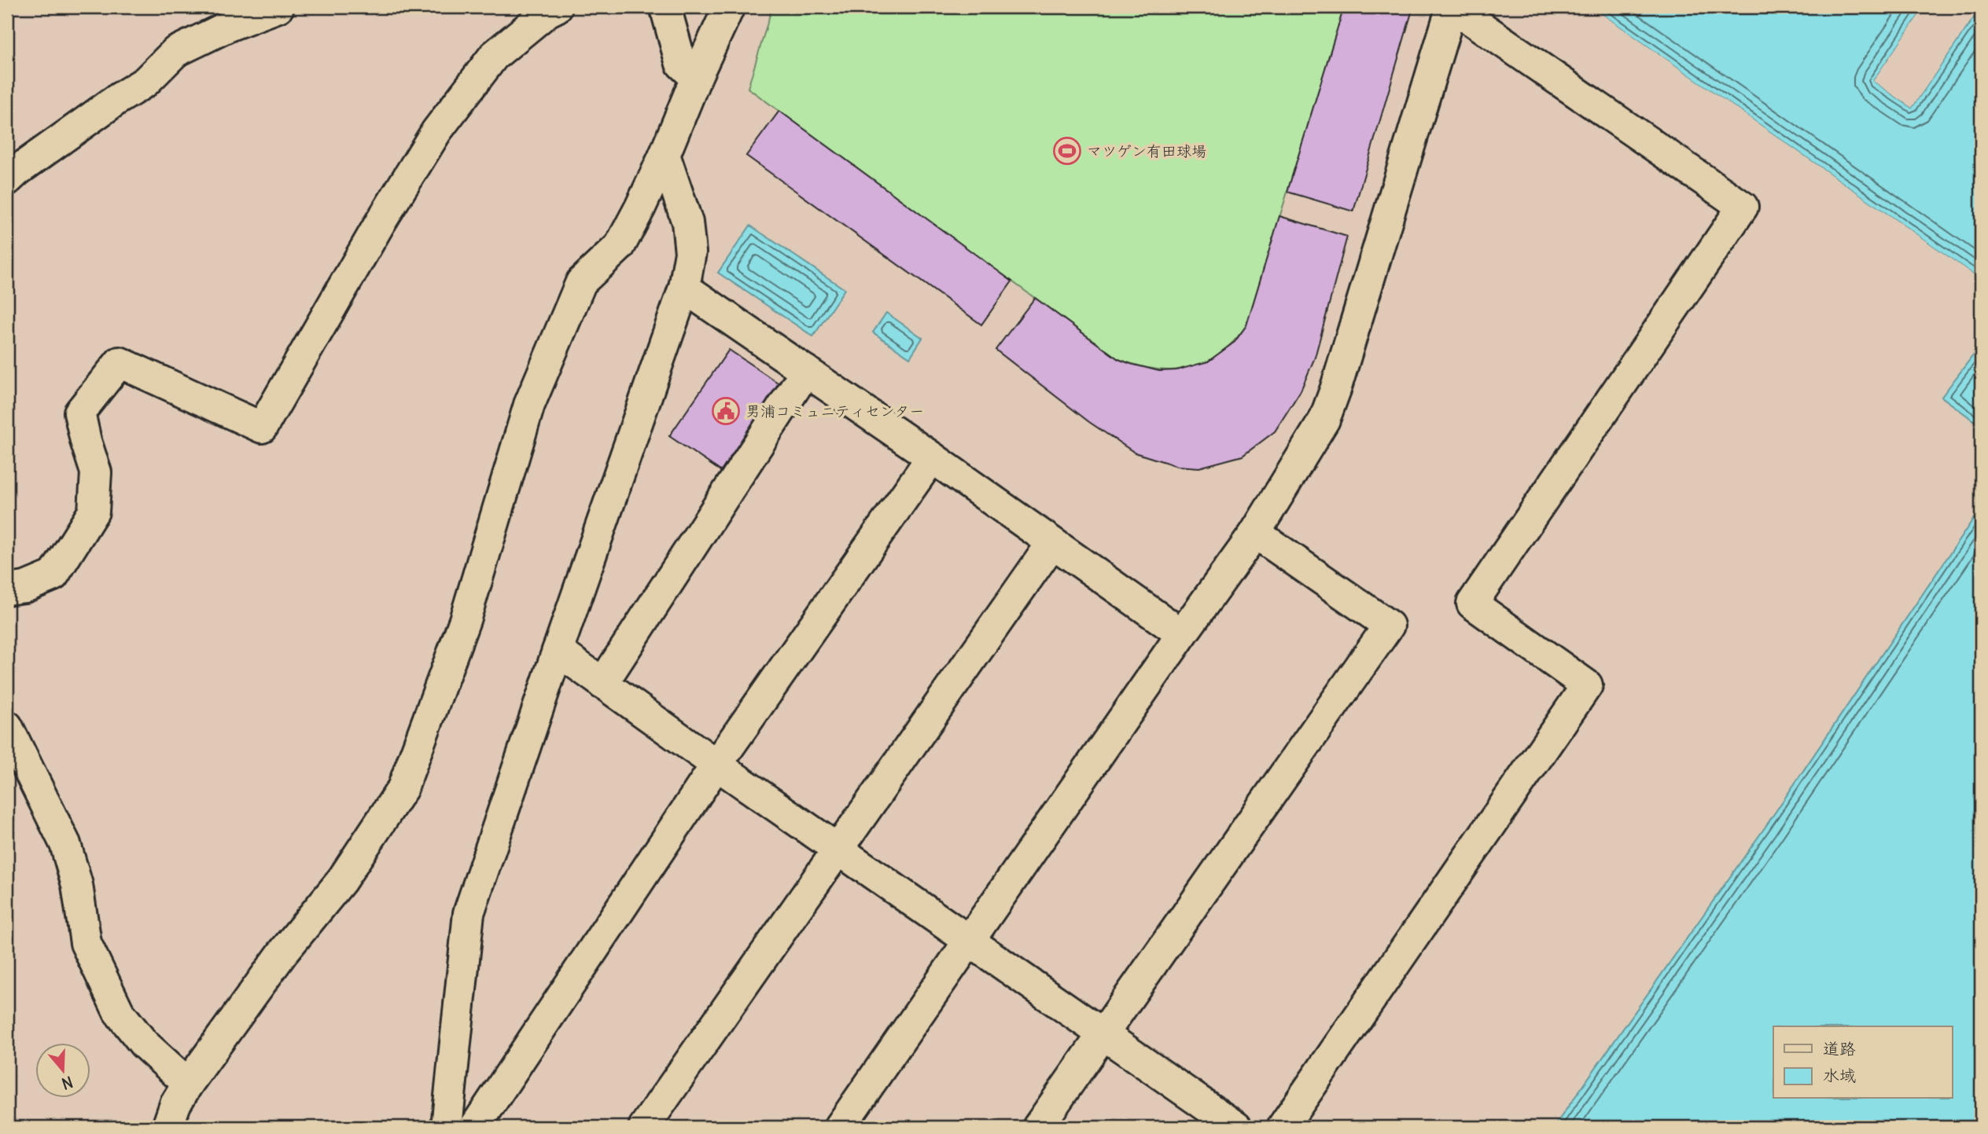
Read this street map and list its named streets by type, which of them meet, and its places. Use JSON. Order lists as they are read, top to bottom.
{
  "places": {
    "sports": ["マツゲン有田球場"],
    "public building": ["男浦コミュニティセンター"]
  },
  "legend": ["道路", "水域"],
  "north": "bottom"
}
